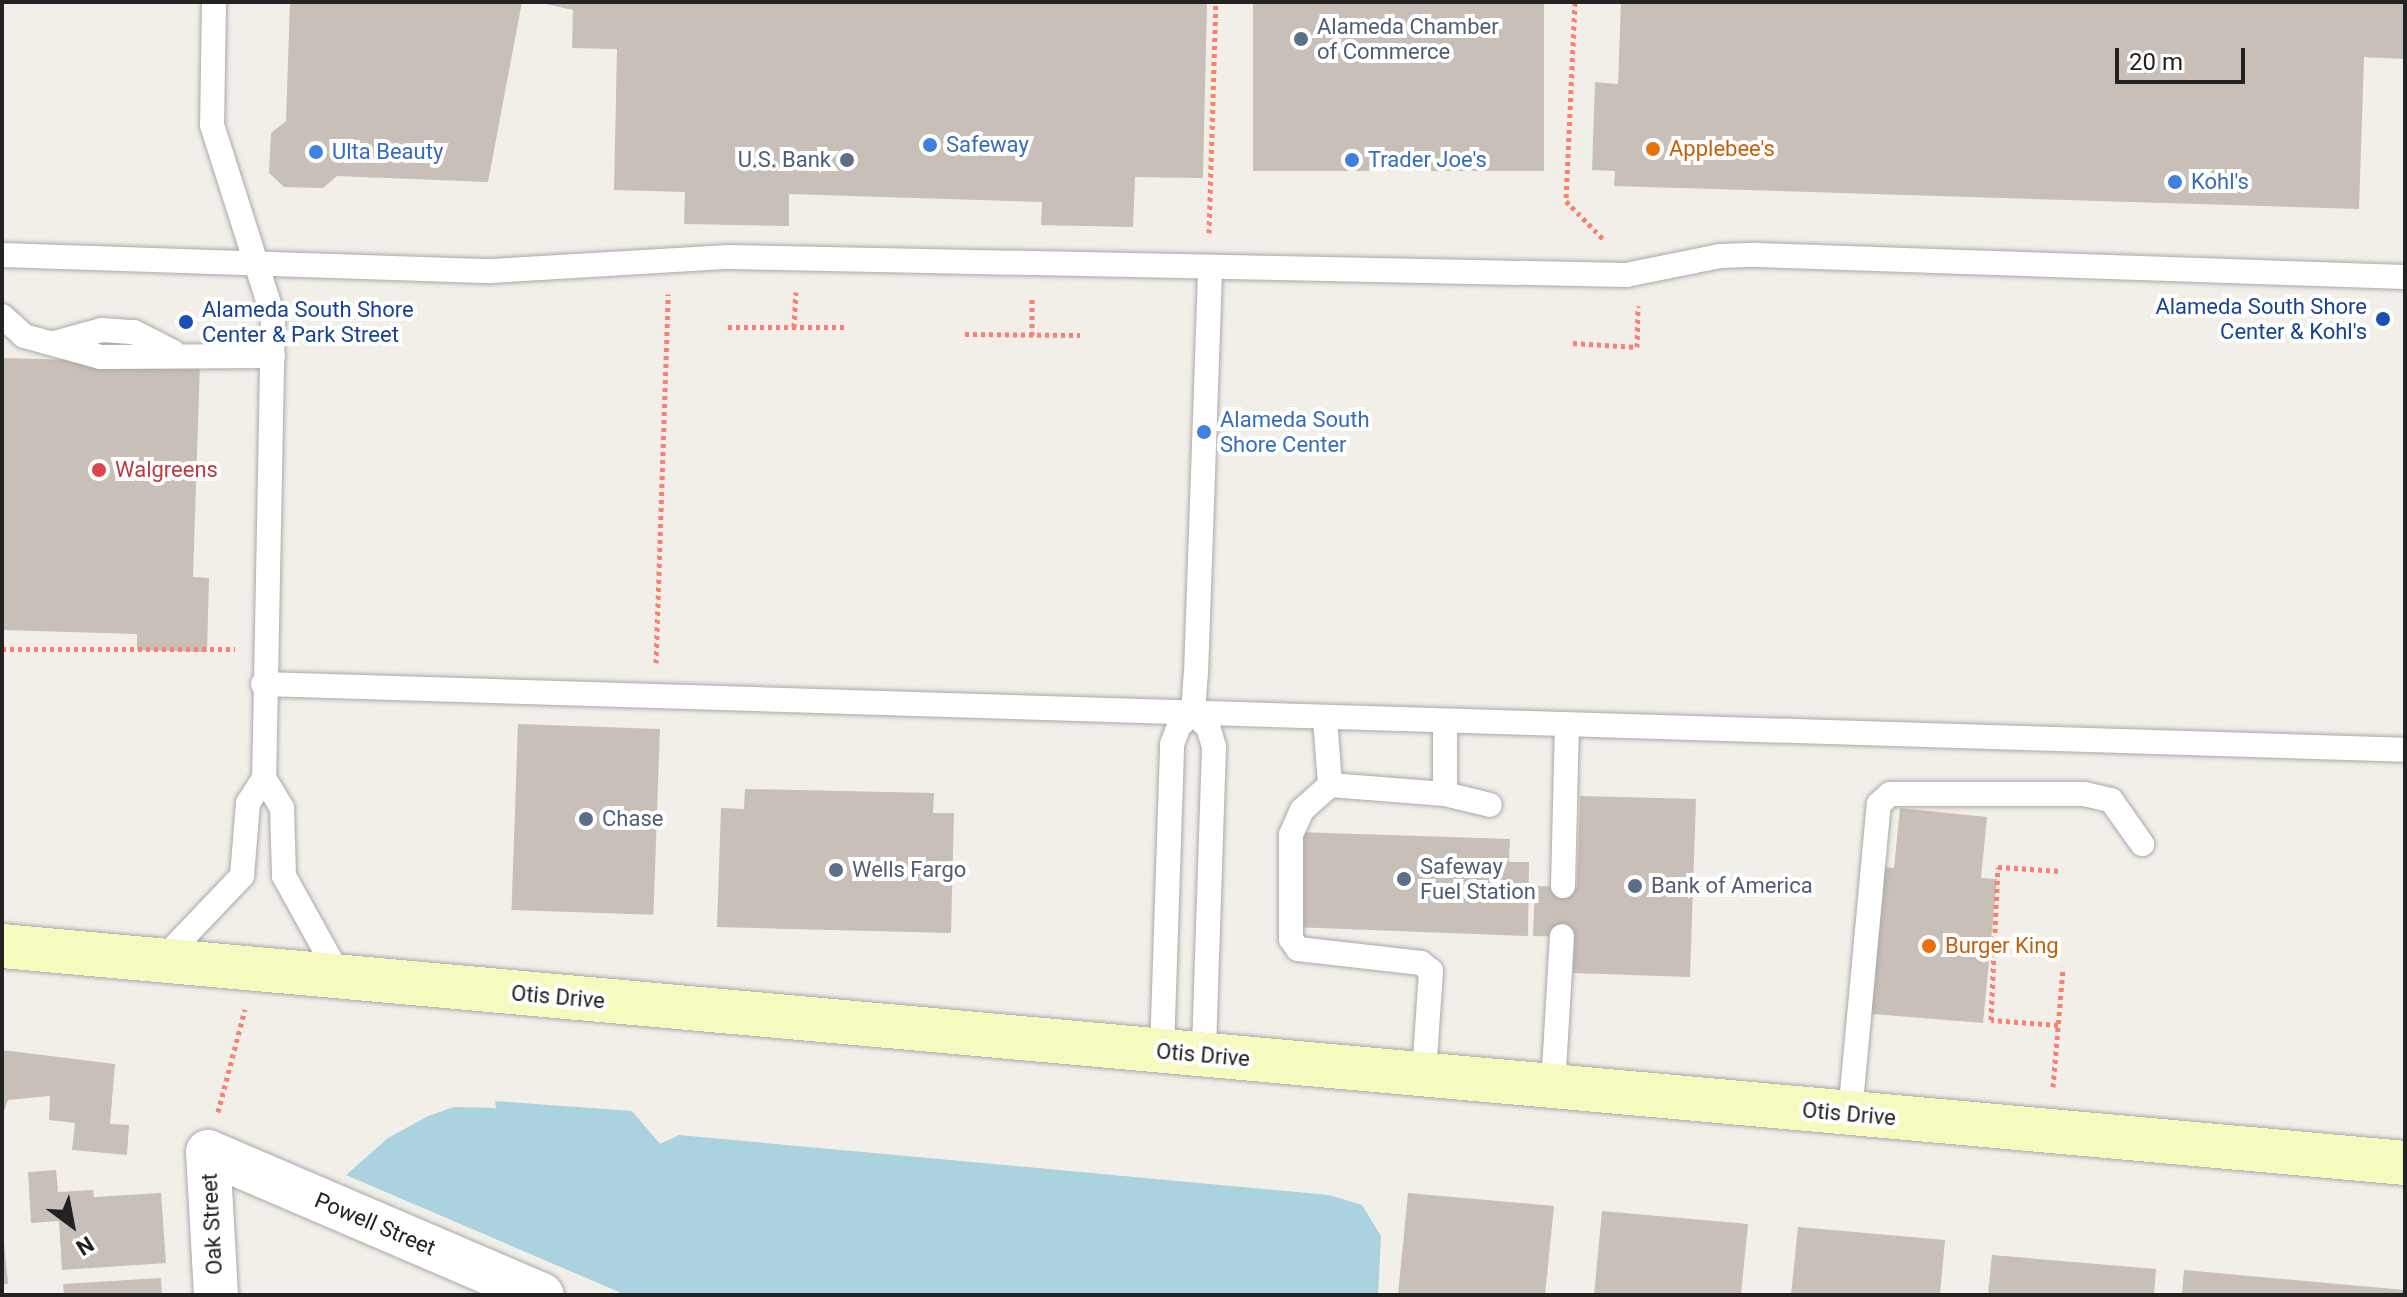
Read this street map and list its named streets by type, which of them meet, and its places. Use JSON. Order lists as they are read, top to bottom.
{
  "streets": {
    "main road": ["Otis Drive"],
    "street": ["Oak Street", "Powell Street"]
  },
  "crossings": [
    ["Oak Street", "Powell Street"]
  ],
  "places": [
    "Alameda Chamber of Commerce",
    "Safeway",
    "Applebee's",
    "Ulta Beauty",
    "U.S. Bank",
    "Trader Joe's",
    "Kohl's",
    "Alameda South Shore Center & Kohl's",
    "Alameda South Shore Center & Park Street",
    "Alameda South Shore Center",
    "Walgreens",
    "Chase",
    "Wells Fargo",
    "Safeway Fuel Station",
    "Bank of America",
    "Burger King"
  ],
  "scale_bar": "20 m",
  "north": "bottom right"
}
